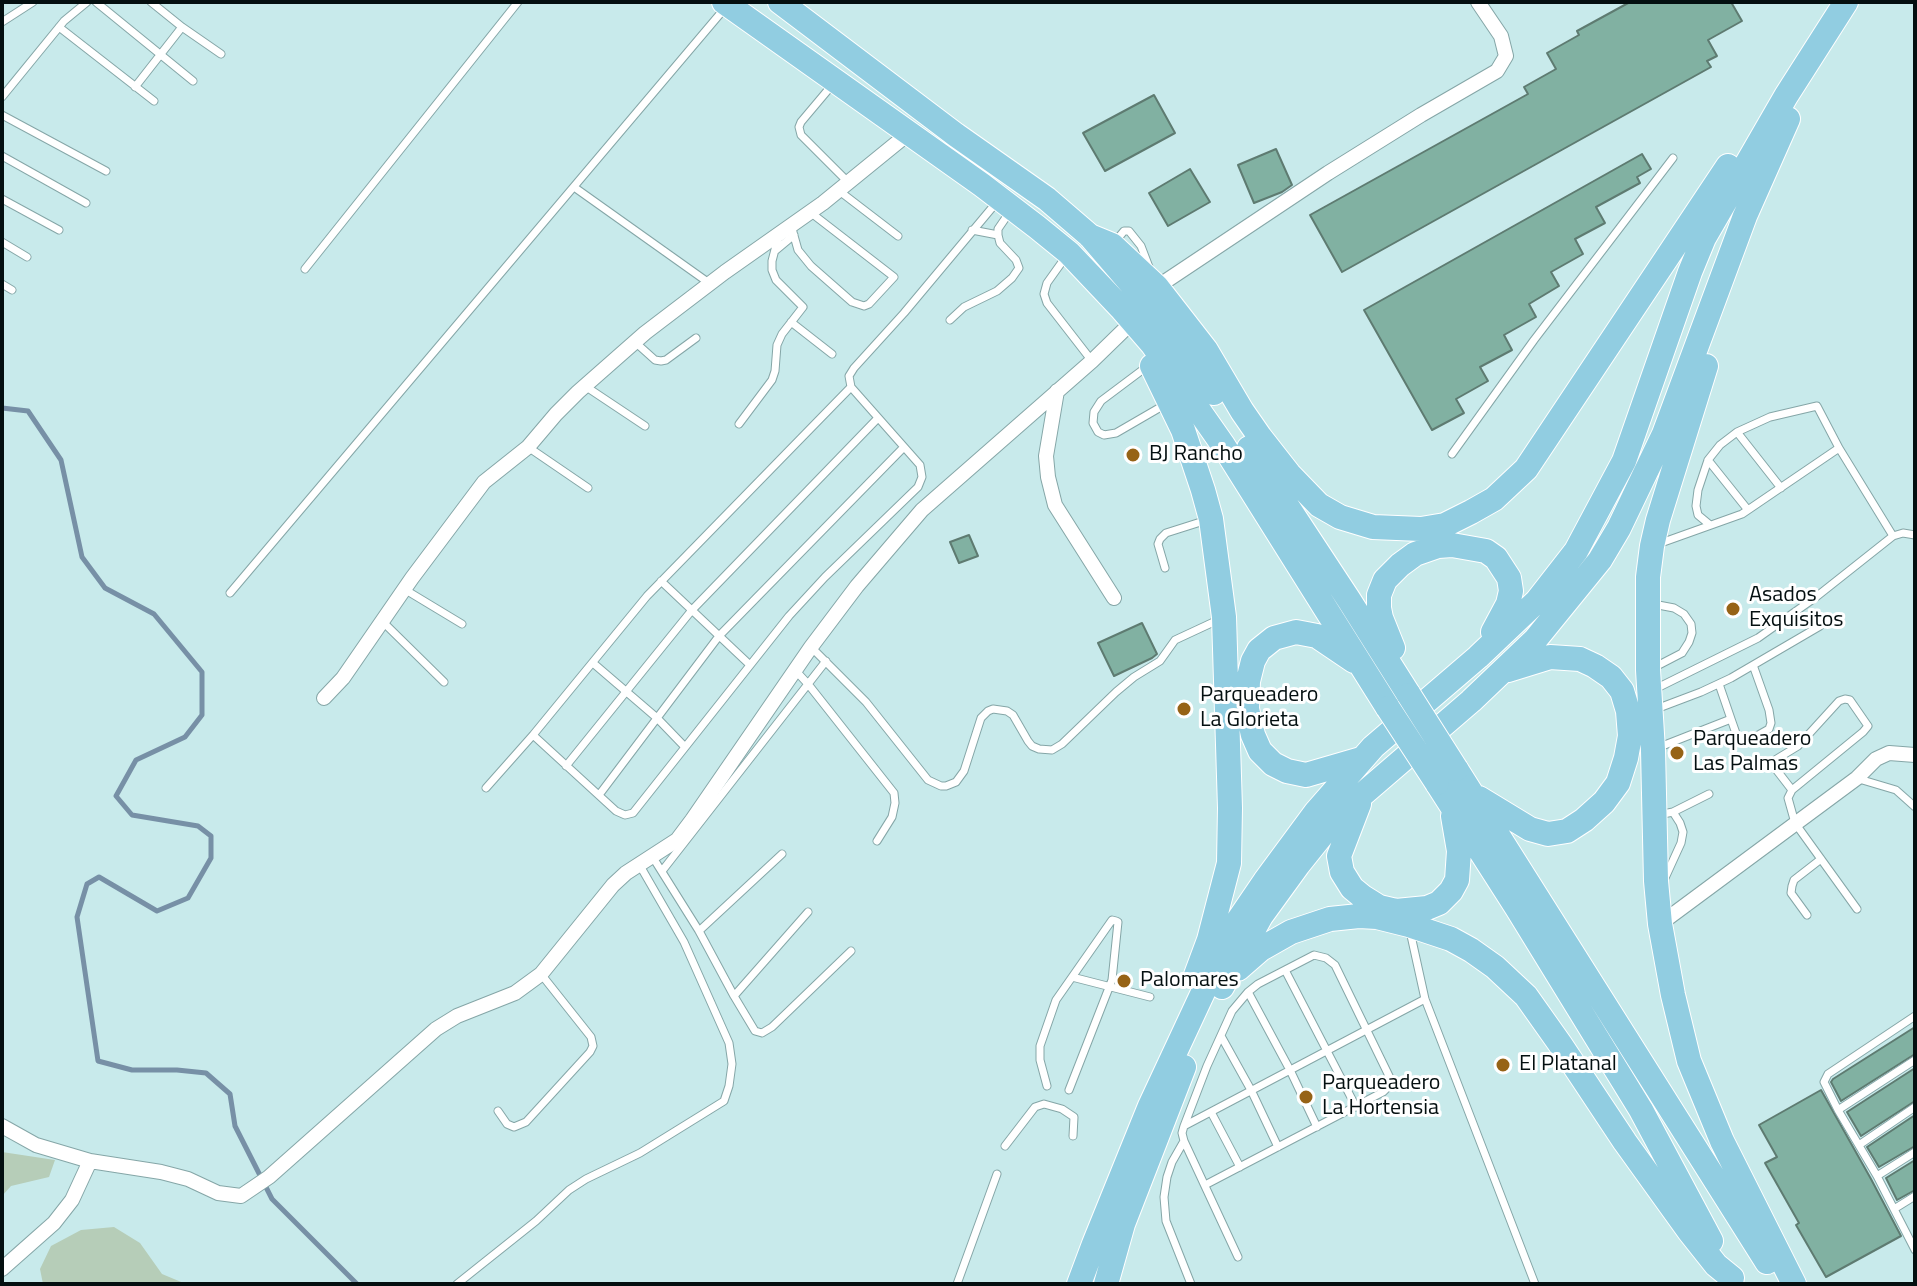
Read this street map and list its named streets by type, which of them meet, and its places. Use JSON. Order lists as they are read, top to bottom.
{
  "places": [
    "BJ Rancho",
    "Asados Exquisitos",
    "Parqueadero La Glorieta",
    "Parqueadero Las Palmas",
    "Palomares",
    "El Platanal",
    "Parqueadero La Hortensia"
  ]
}
